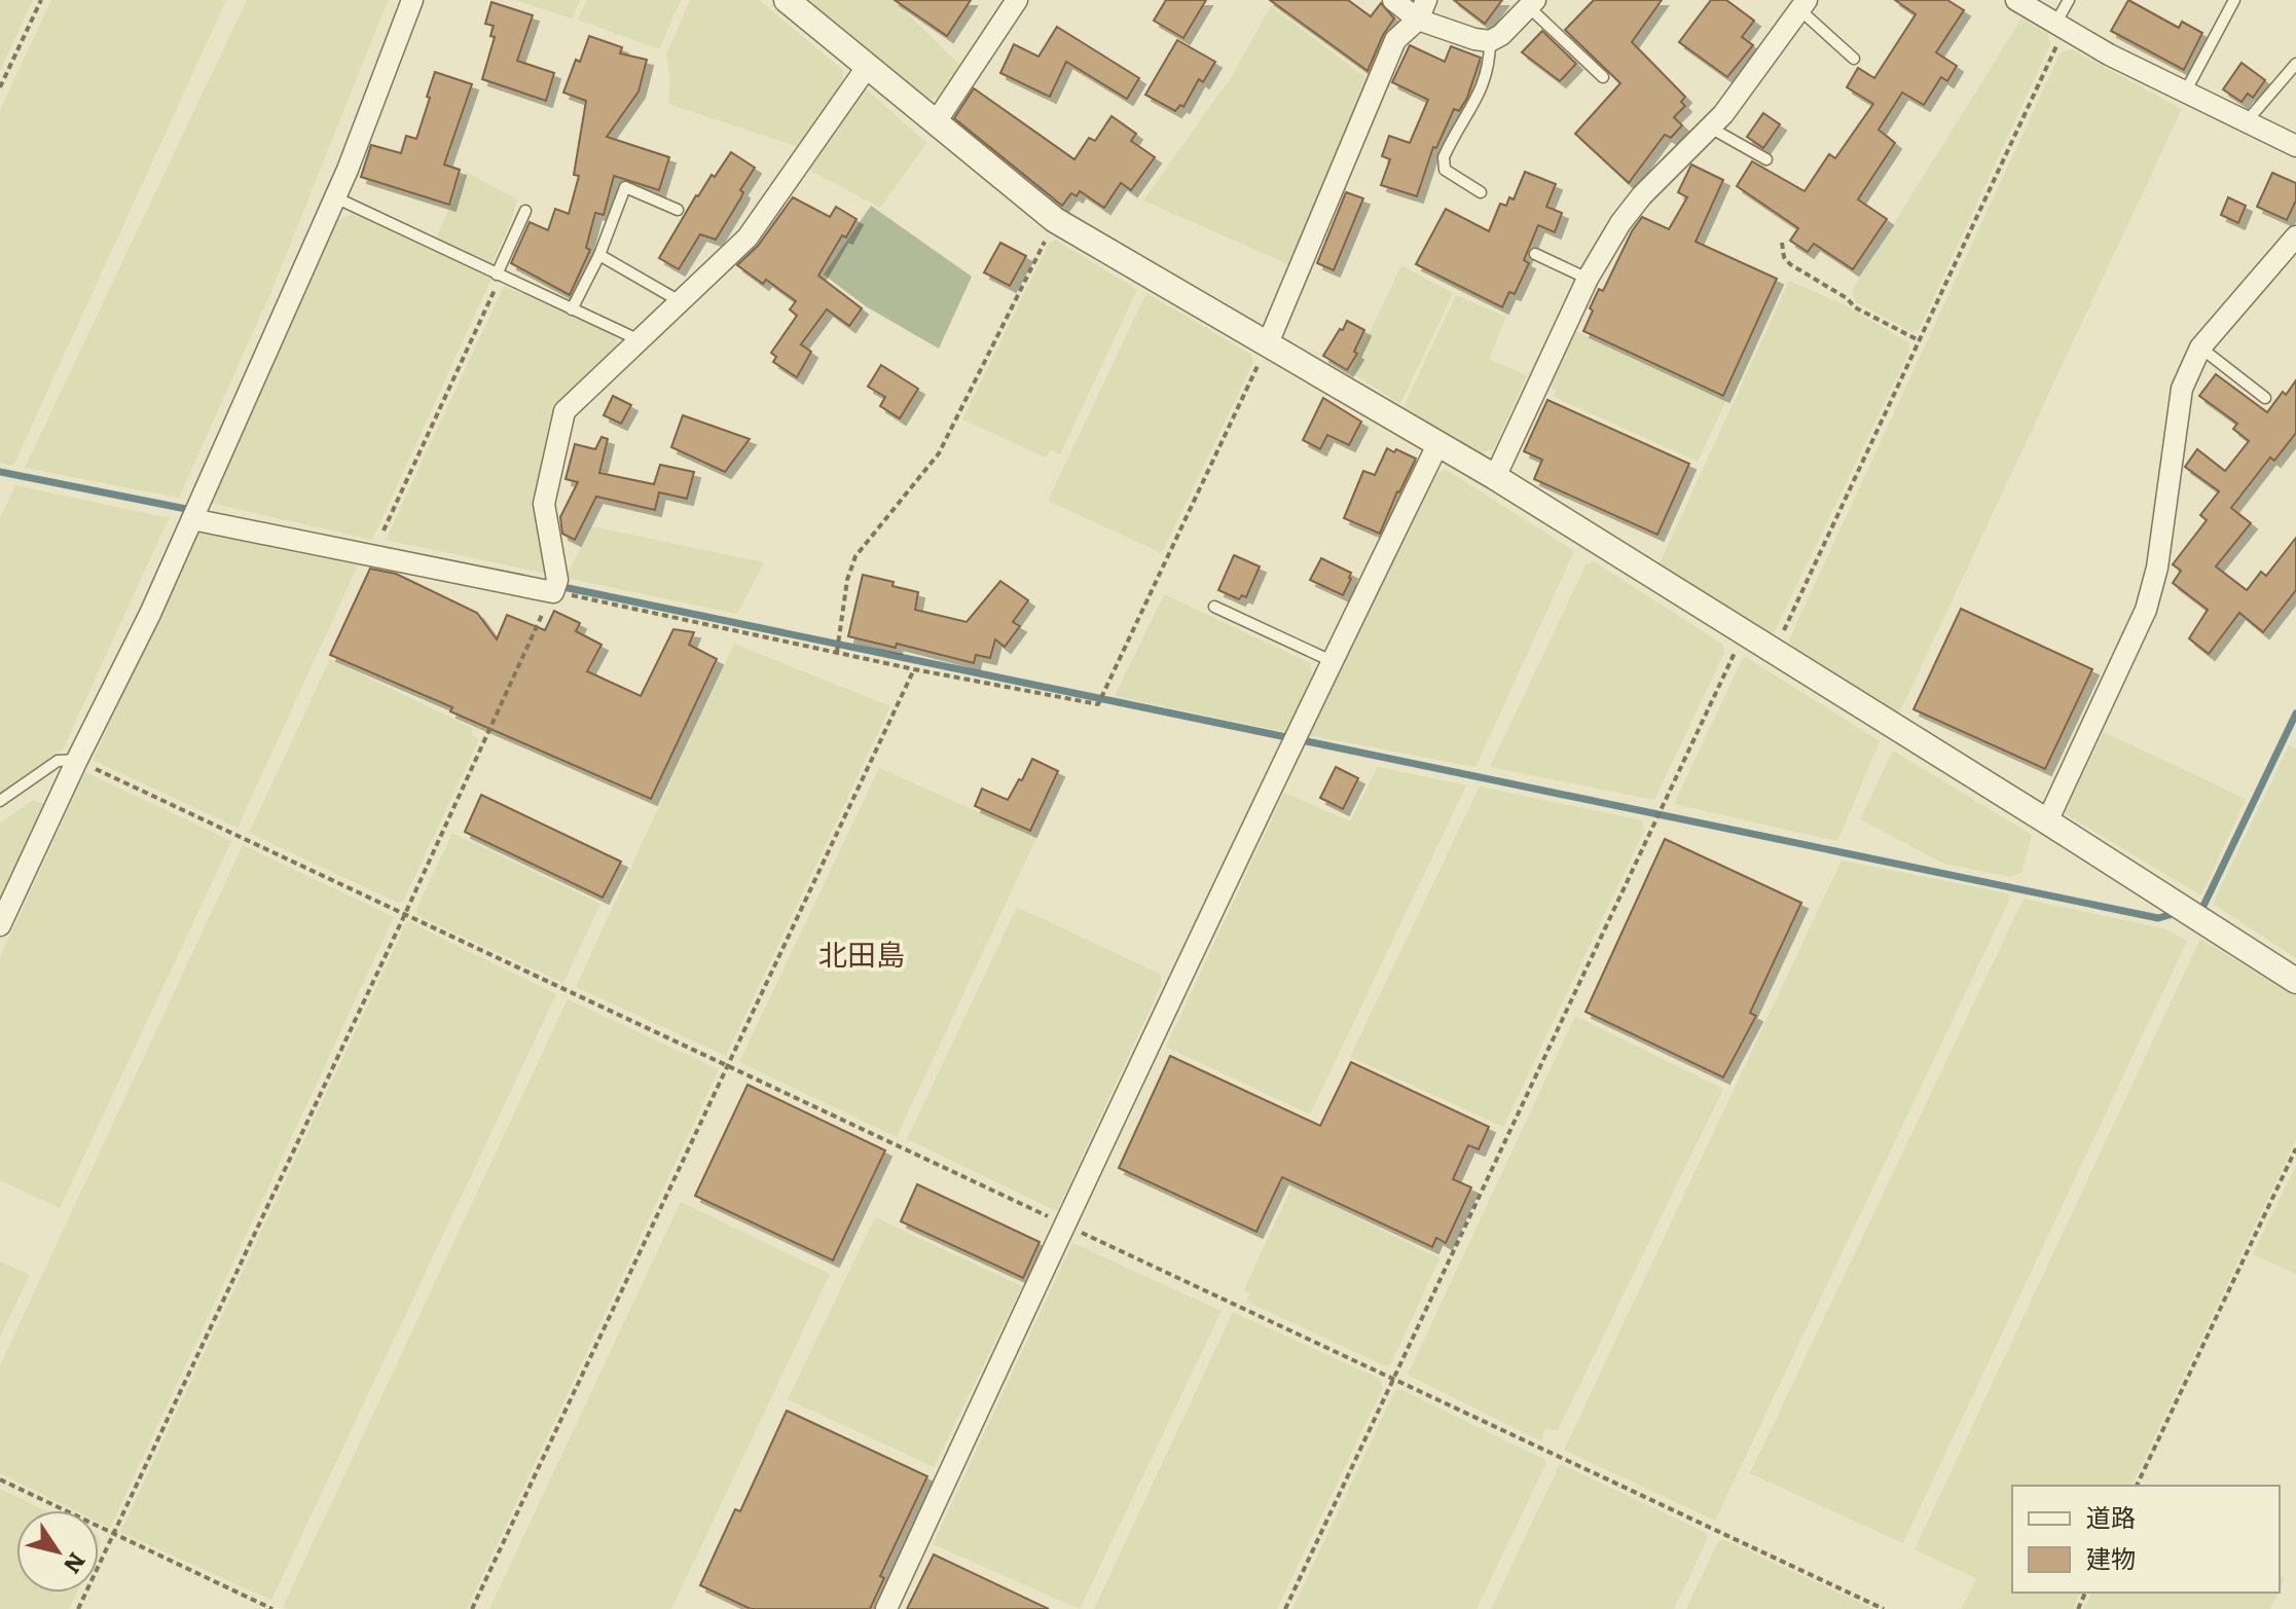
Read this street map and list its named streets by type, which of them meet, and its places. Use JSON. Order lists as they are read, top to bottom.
{
  "districts": ["北田島"],
  "legend": ["道路", "建物"],
  "north": "bottom right"
}
